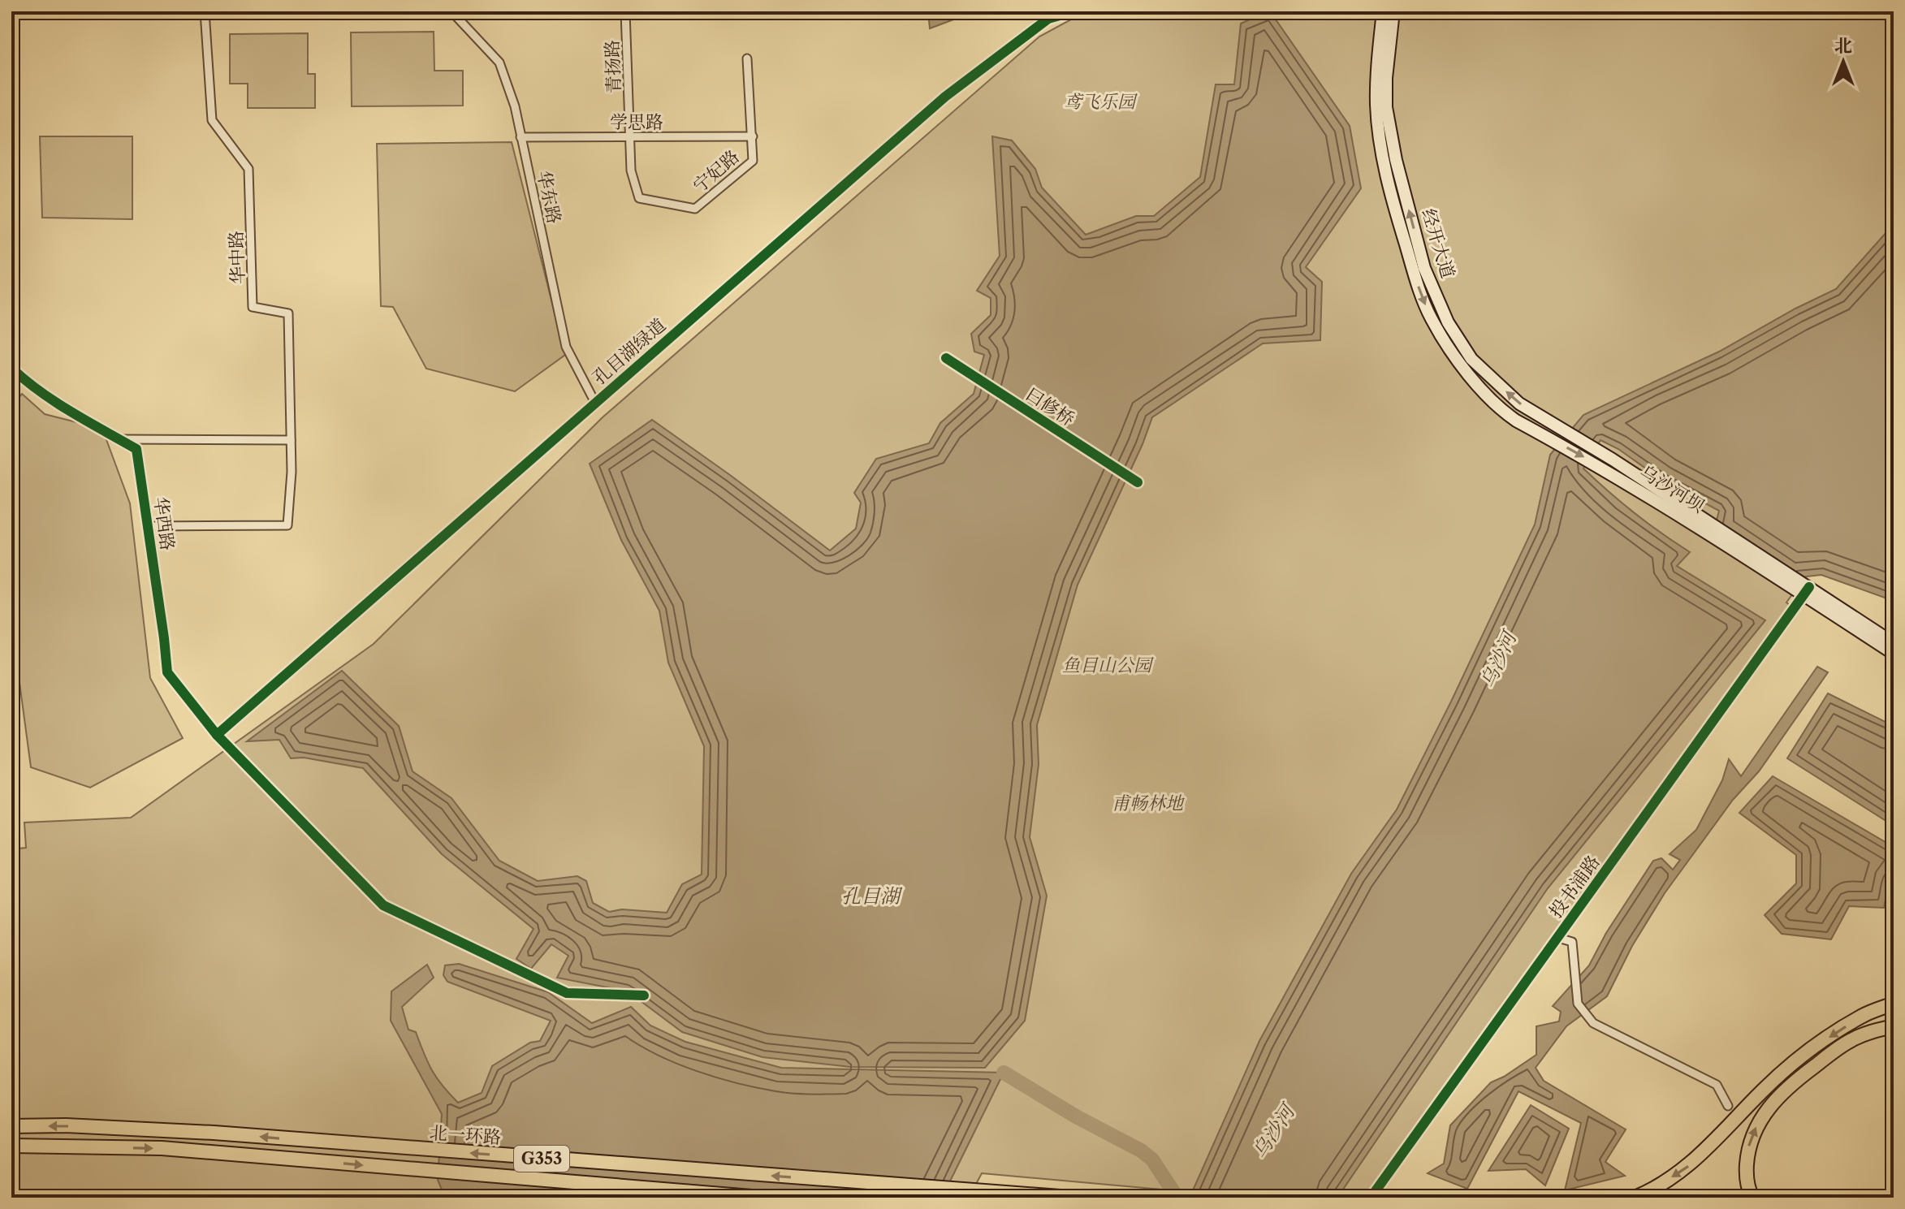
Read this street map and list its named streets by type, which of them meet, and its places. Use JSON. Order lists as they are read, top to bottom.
{
  "streets": {
    "highway": ["北一环路", "G353"],
    "main road": ["经开大道", "乌沙河坝"],
    "street": [
      "青扬路",
      "学思路",
      "宁妃路",
      "华东路",
      "华中路",
      "孔目湖绿道",
      "华西路",
      "投书浦路"
    ],
    "cycle path": ["曰修桥"]
  },
  "crossings": [
    ["青扬路", "学思路"],
    ["青扬路", "宁妃路"],
    ["学思路", "宁妃路"],
    ["学思路", "华东路"],
    ["华东路", "孔目湖绿道"],
    ["经开大道", "乌沙河坝"],
    ["华中路", "华西路"],
    ["孔目湖绿道", "华西路"],
    ["乌沙河坝", "投书浦路"]
  ],
  "water": ["乌沙河", "孔目湖"],
  "parks": ["鸢飞乐园", "鱼目山公园", "甫畅林地"],
  "north": "top"
}
